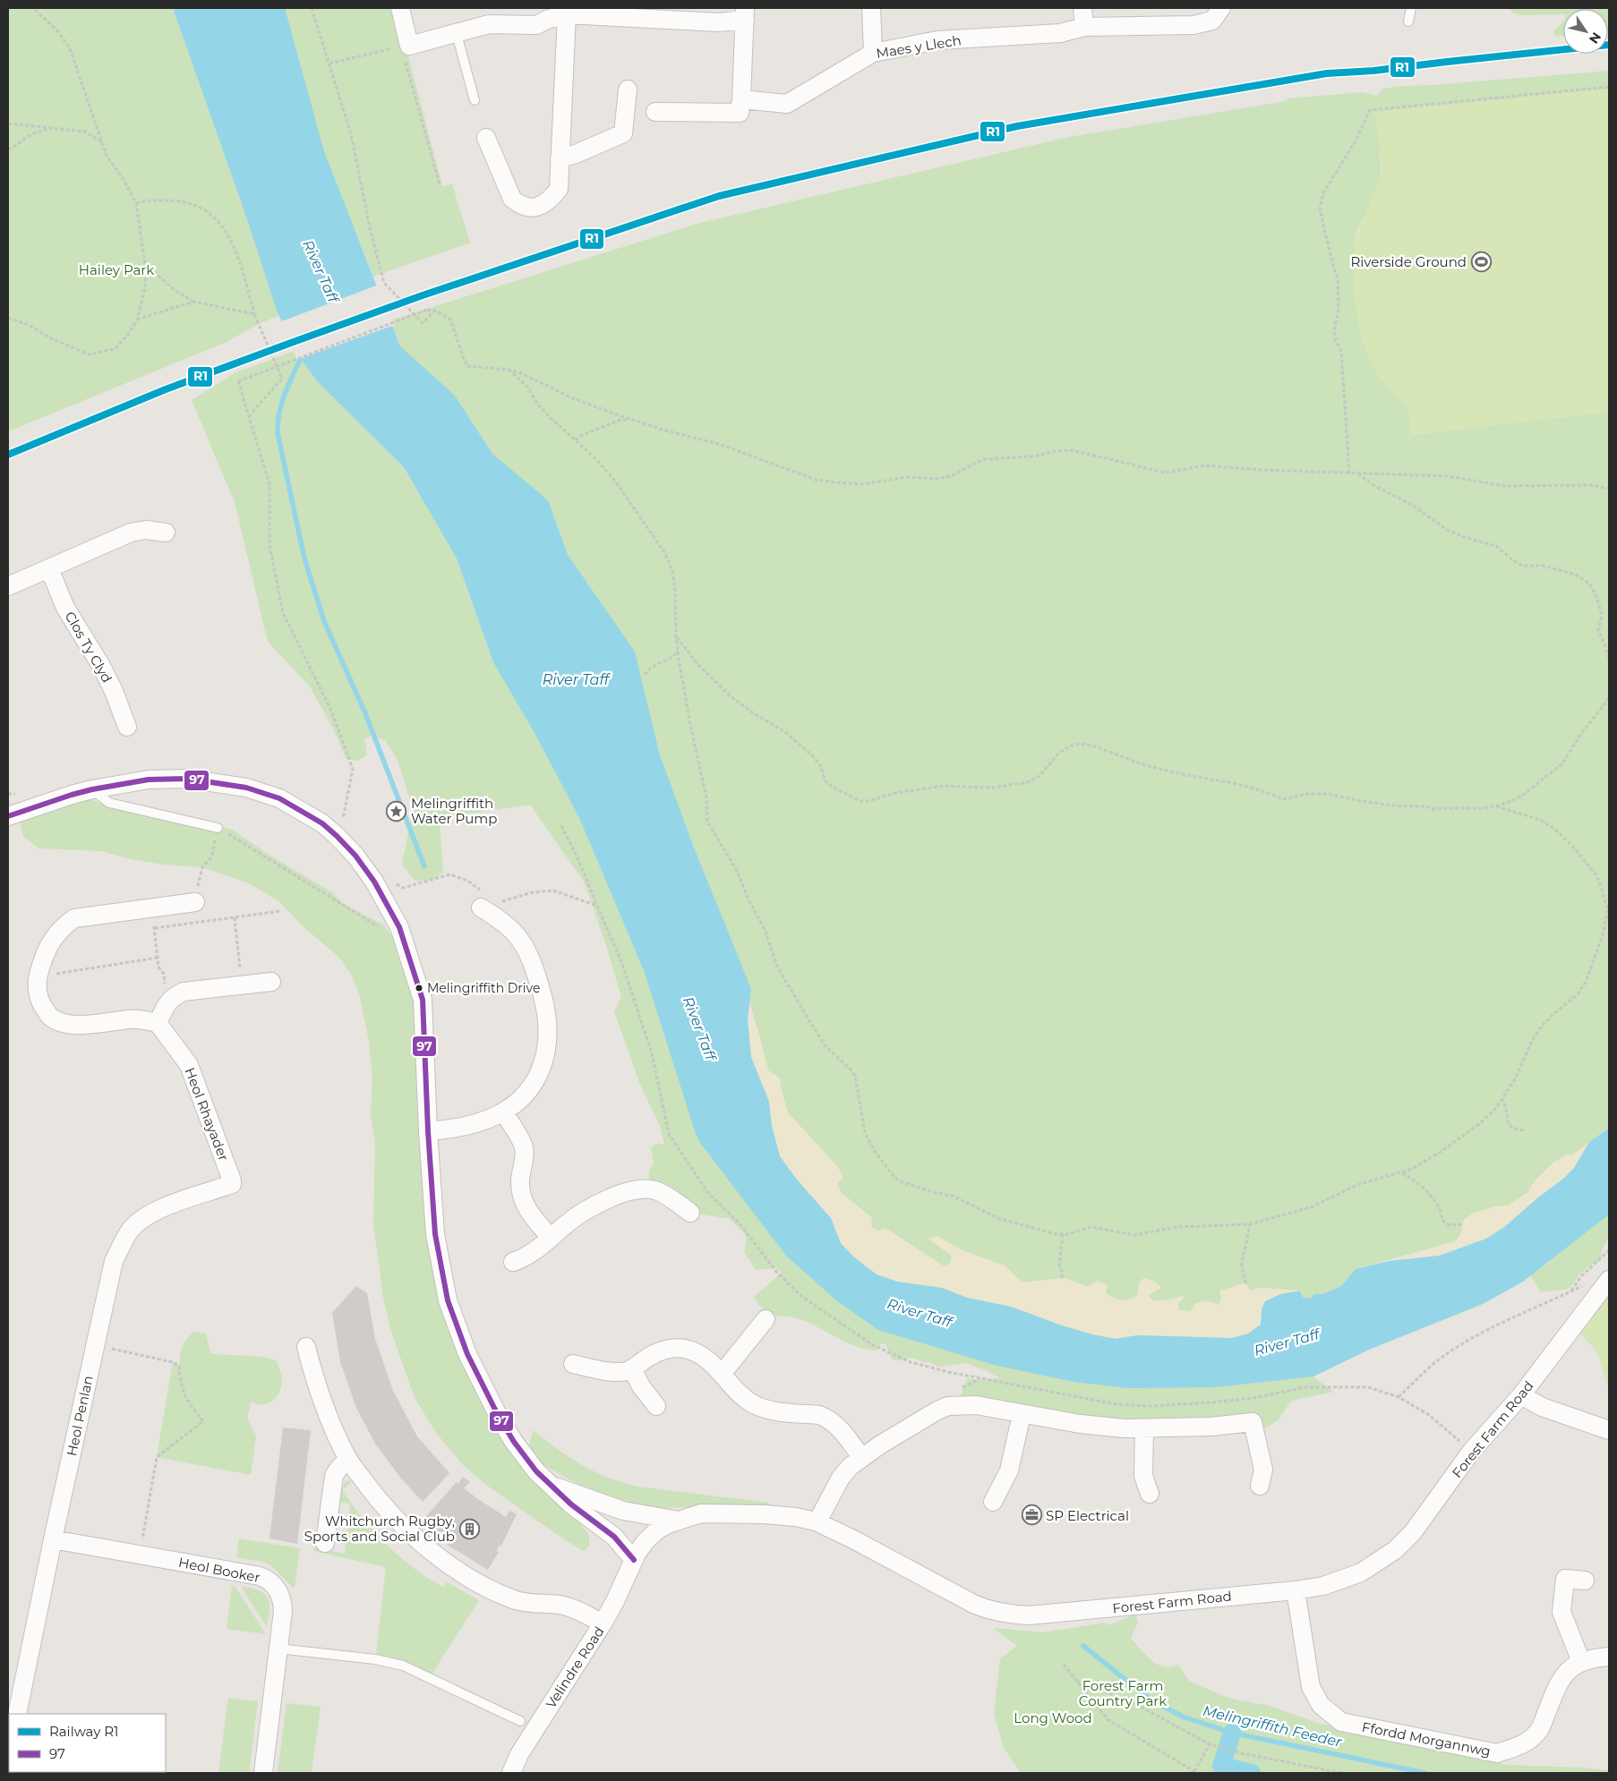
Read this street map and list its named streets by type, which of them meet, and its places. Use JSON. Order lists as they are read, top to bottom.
{
  "streets": {
    "street": [
      "Maes y Llech",
      "Clos Ty Clyd",
      "Heol Rhayader",
      "Heol Penlan",
      "Forest Farm Road",
      "Heol Booker",
      "Velindre Road",
      "Ffordd Morgannwg"
    ]
  },
  "crossings": [
    ["Heol Rhayader", "Heol Penlan"],
    ["Heol Penlan", "Heol Booker"],
    ["Forest Farm Road", "Velindre Road"],
    ["Forest Farm Road", "Ffordd Morgannwg"]
  ],
  "water": ["River Taff", "Melingriffith Feeder"],
  "parks": ["Hailey Park", "Forest Farm Country Park", "Long Wood"],
  "places": {
    "sports": ["Riverside Ground"],
    "place": ["Melingriffith Water Pump"],
    "other": ["Melingriffith Drive"],
    "office": ["SP Electrical"],
    "building": ["Whitchurch Rugby, Sports and Social Club"]
  },
  "lines": ["rail line R1", "transit line 97"],
  "legend": ["Railway R1", "97"],
  "north": "bottom right"
}
